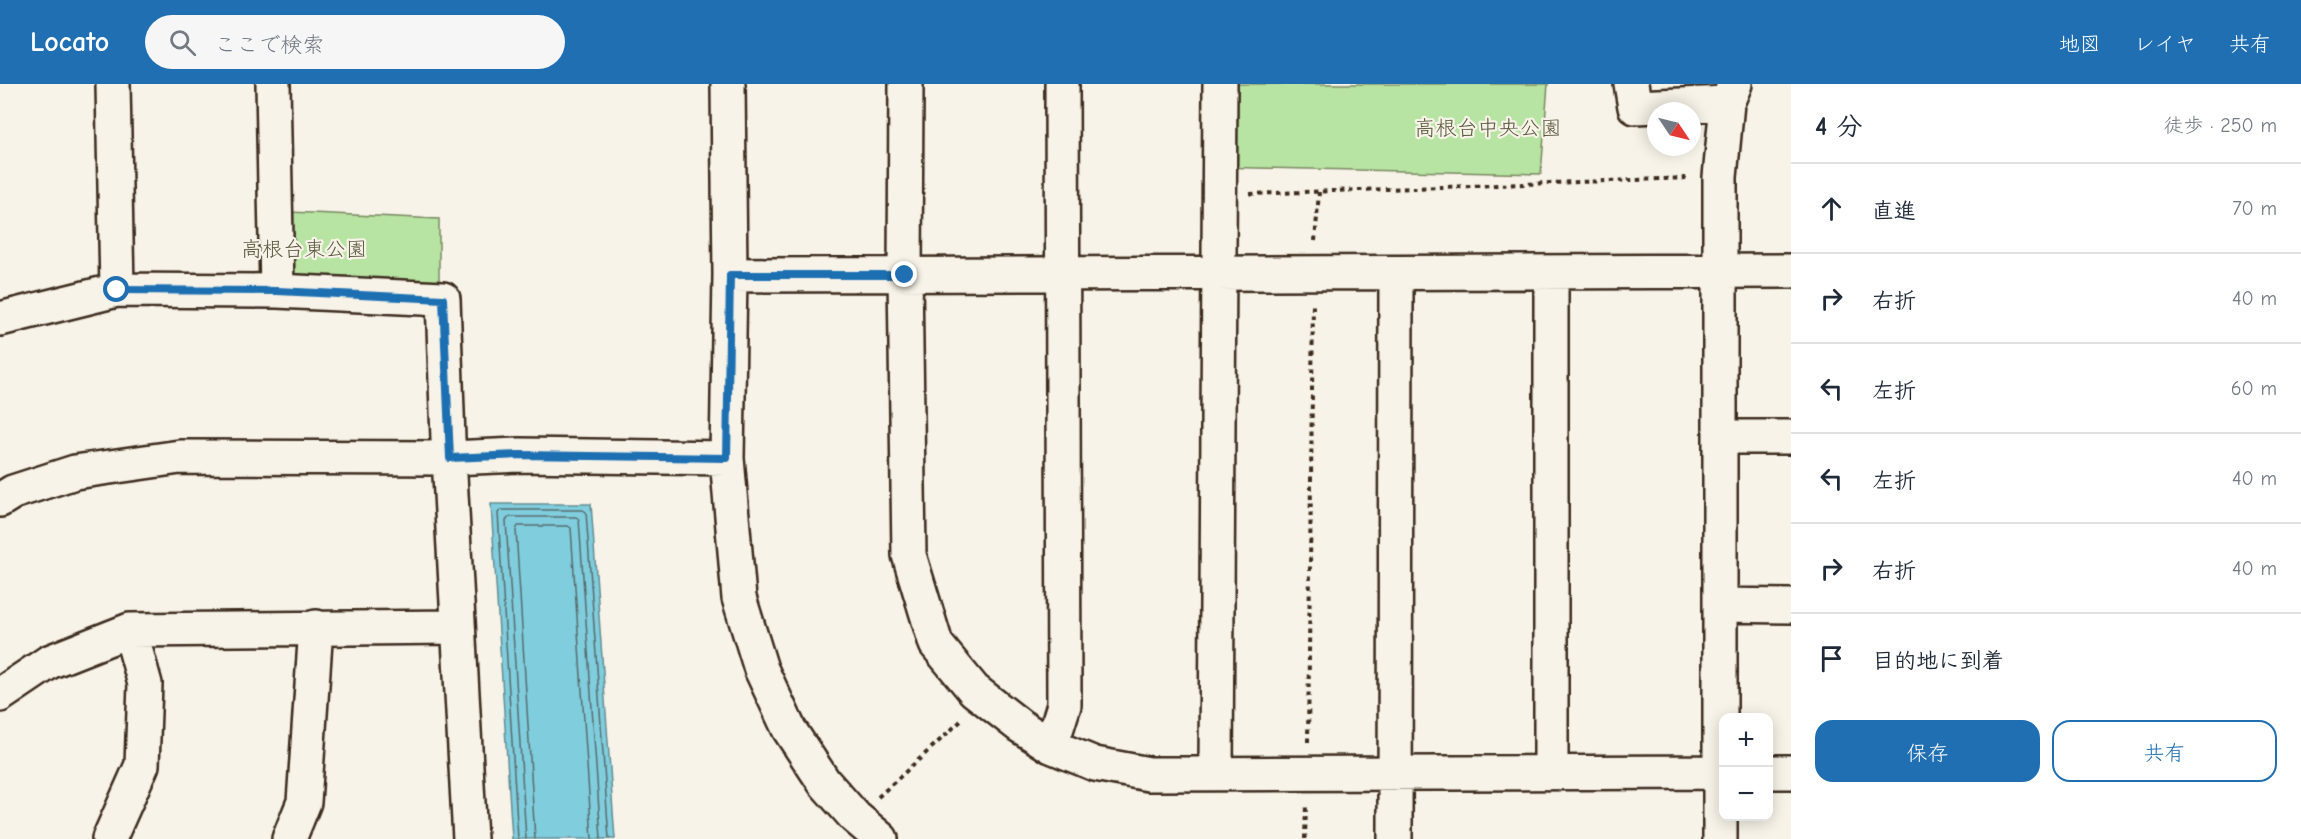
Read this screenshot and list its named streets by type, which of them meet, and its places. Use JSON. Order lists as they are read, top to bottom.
{
  "parks": ["高根台中央公園", "高根台東公園"],
  "north": "bottom right",
  "page": {
    "header": "Locato",
    "search": "ここで検索",
    "nav": ["地図", "レイヤ", "共有"],
    "heading": ["4 分", "徒歩 · 250 m"],
    "list": [
      ["直進", "70 m"],
      ["右折", "40 m"],
      ["左折", "60 m"],
      ["左折", "40 m"],
      ["右折", "40 m"],
      "目的地に到着"
    ],
    "buttons": ["保存", "共有"],
    "map_buttons": ["+", "−"]
  }
}
